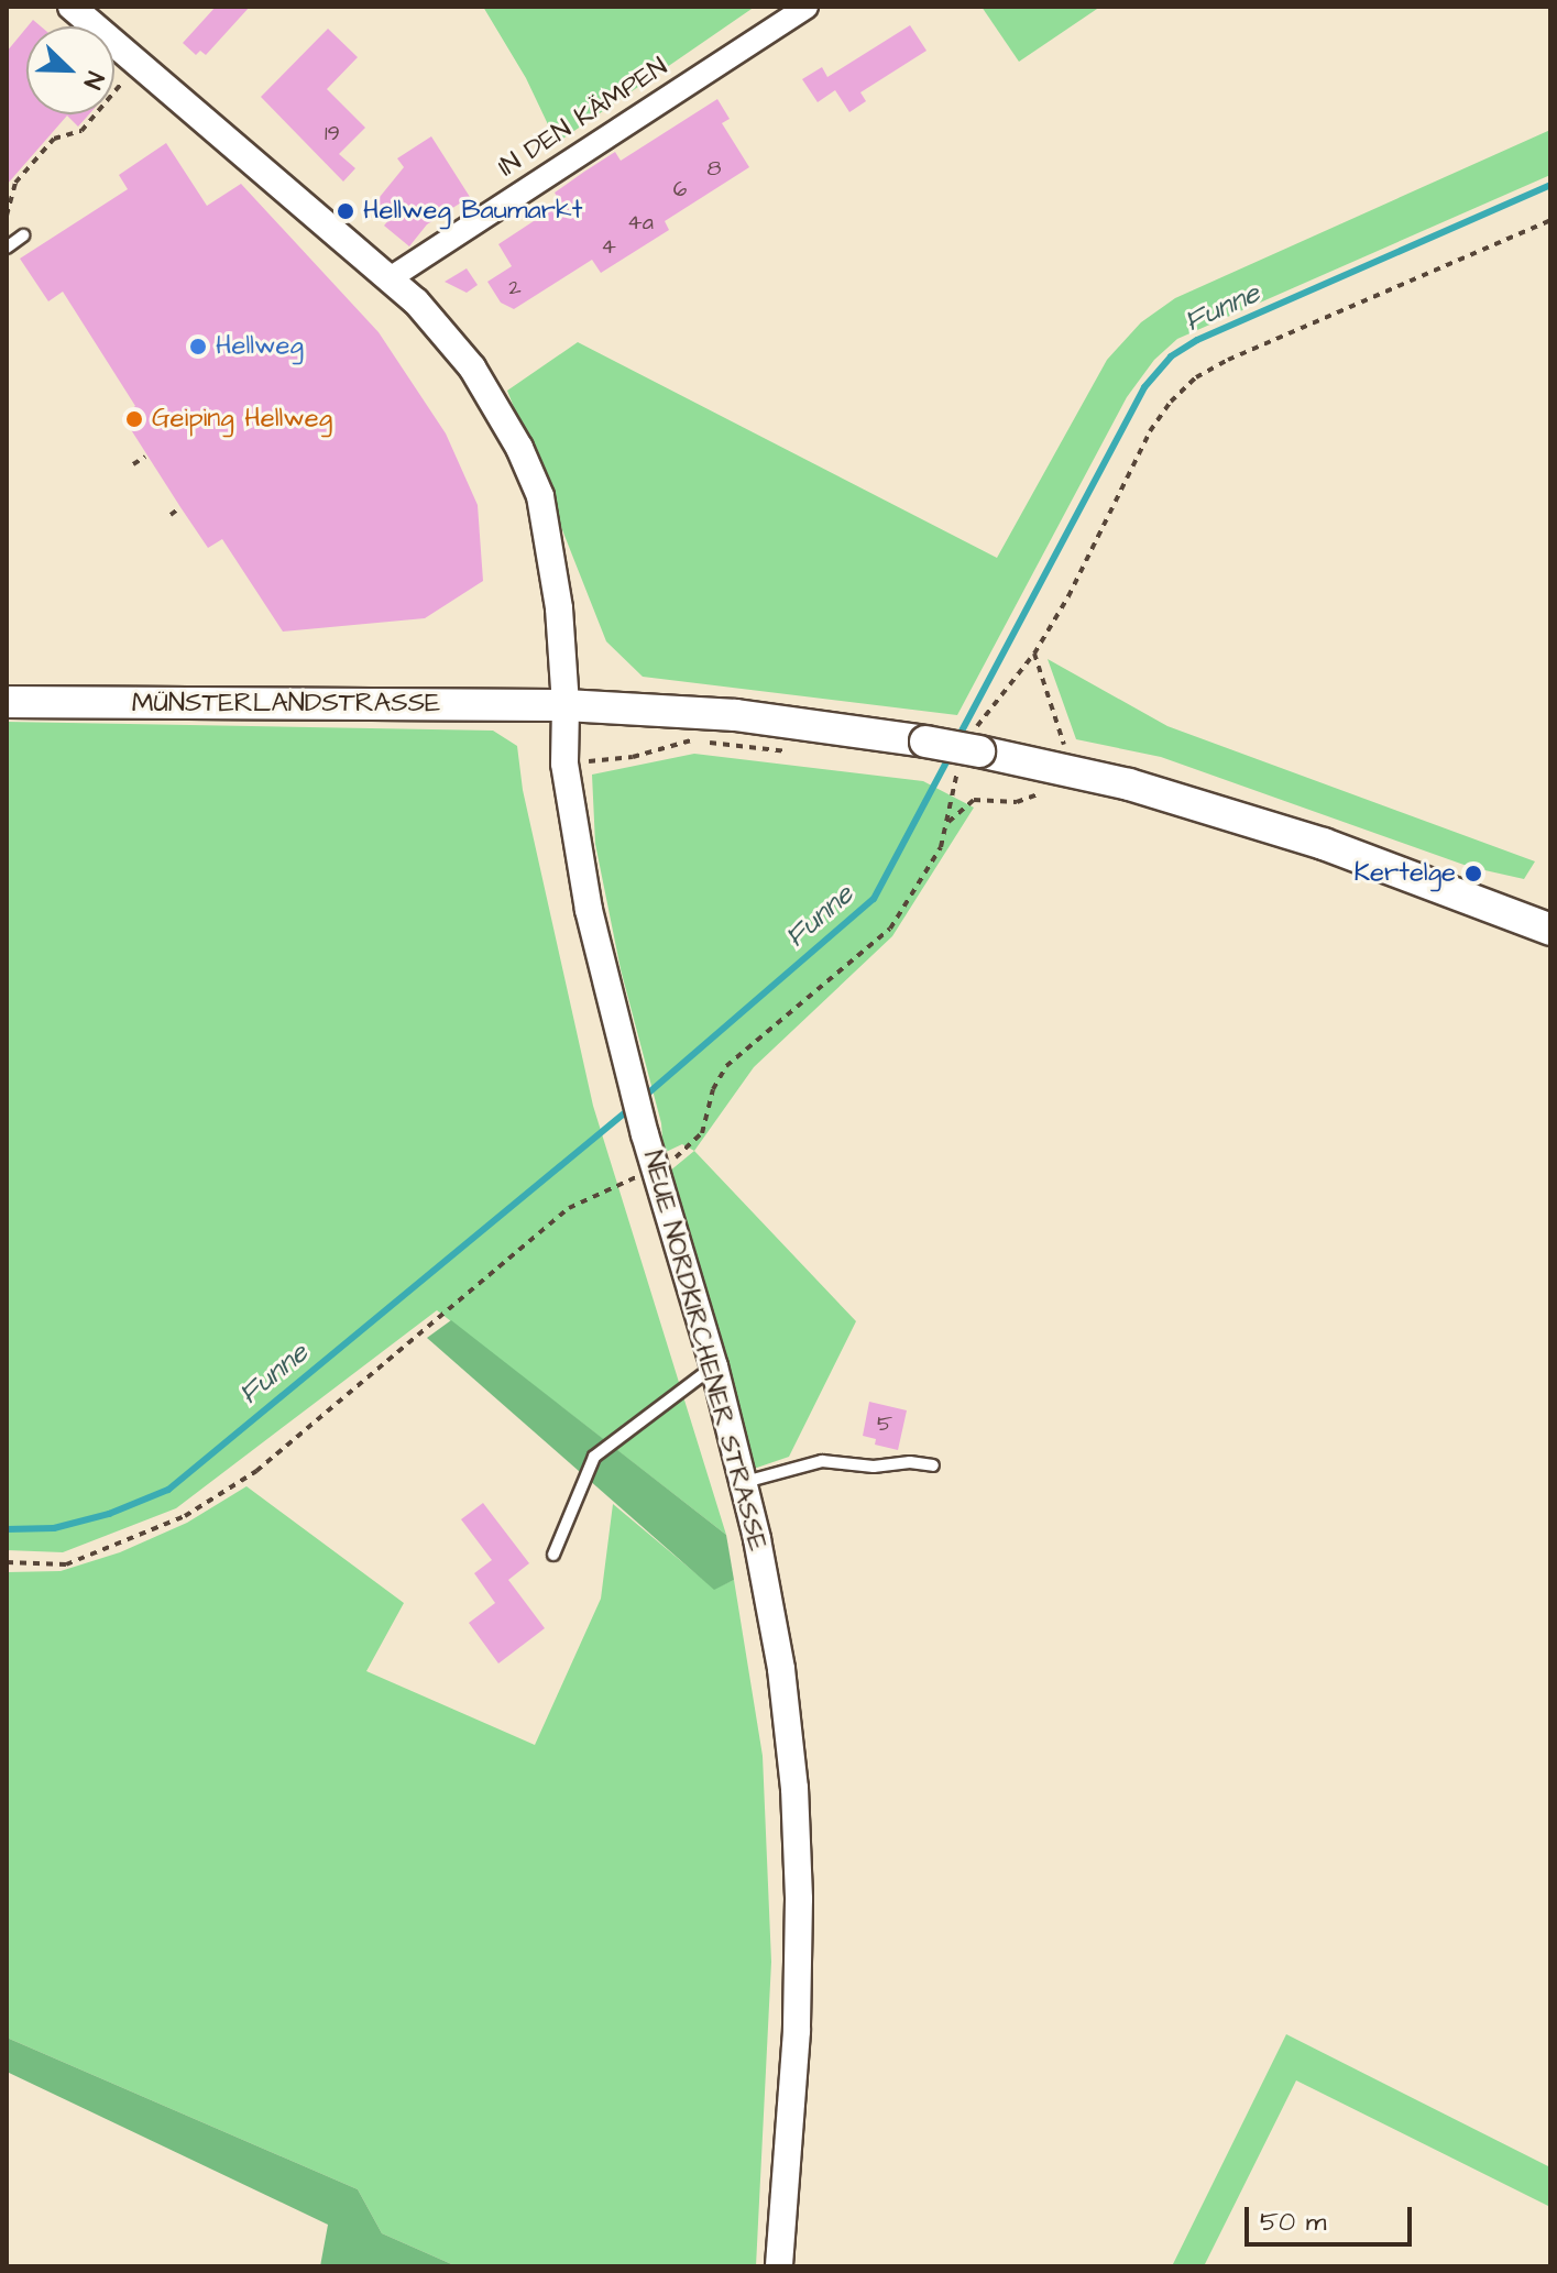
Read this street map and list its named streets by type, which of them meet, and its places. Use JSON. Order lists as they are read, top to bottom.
{
  "streets": {
    "main road": ["MÜNSTERLANDSTRASSE"],
    "street": ["IN DEN KÄMPEN", "NEUE NORDKIRCHENER STRASSE"]
  },
  "crossings": [
    ["IN DEN KÄMPEN", "NEUE NORDKIRCHENER STRASSE"],
    ["MÜNSTERLANDSTRASSE", "NEUE NORDKIRCHENER STRASSE"]
  ],
  "water": ["Funne"],
  "places": [
    "Hellweg Baumarkt",
    "Hellweg",
    "Geiping Hellweg",
    "Kertelge"
  ],
  "house_numbers": [
    "19",
    "8",
    "6",
    "4a",
    "4",
    "2",
    "5"
  ],
  "scale_bar": "50 m",
  "north": "bottom right"
}
